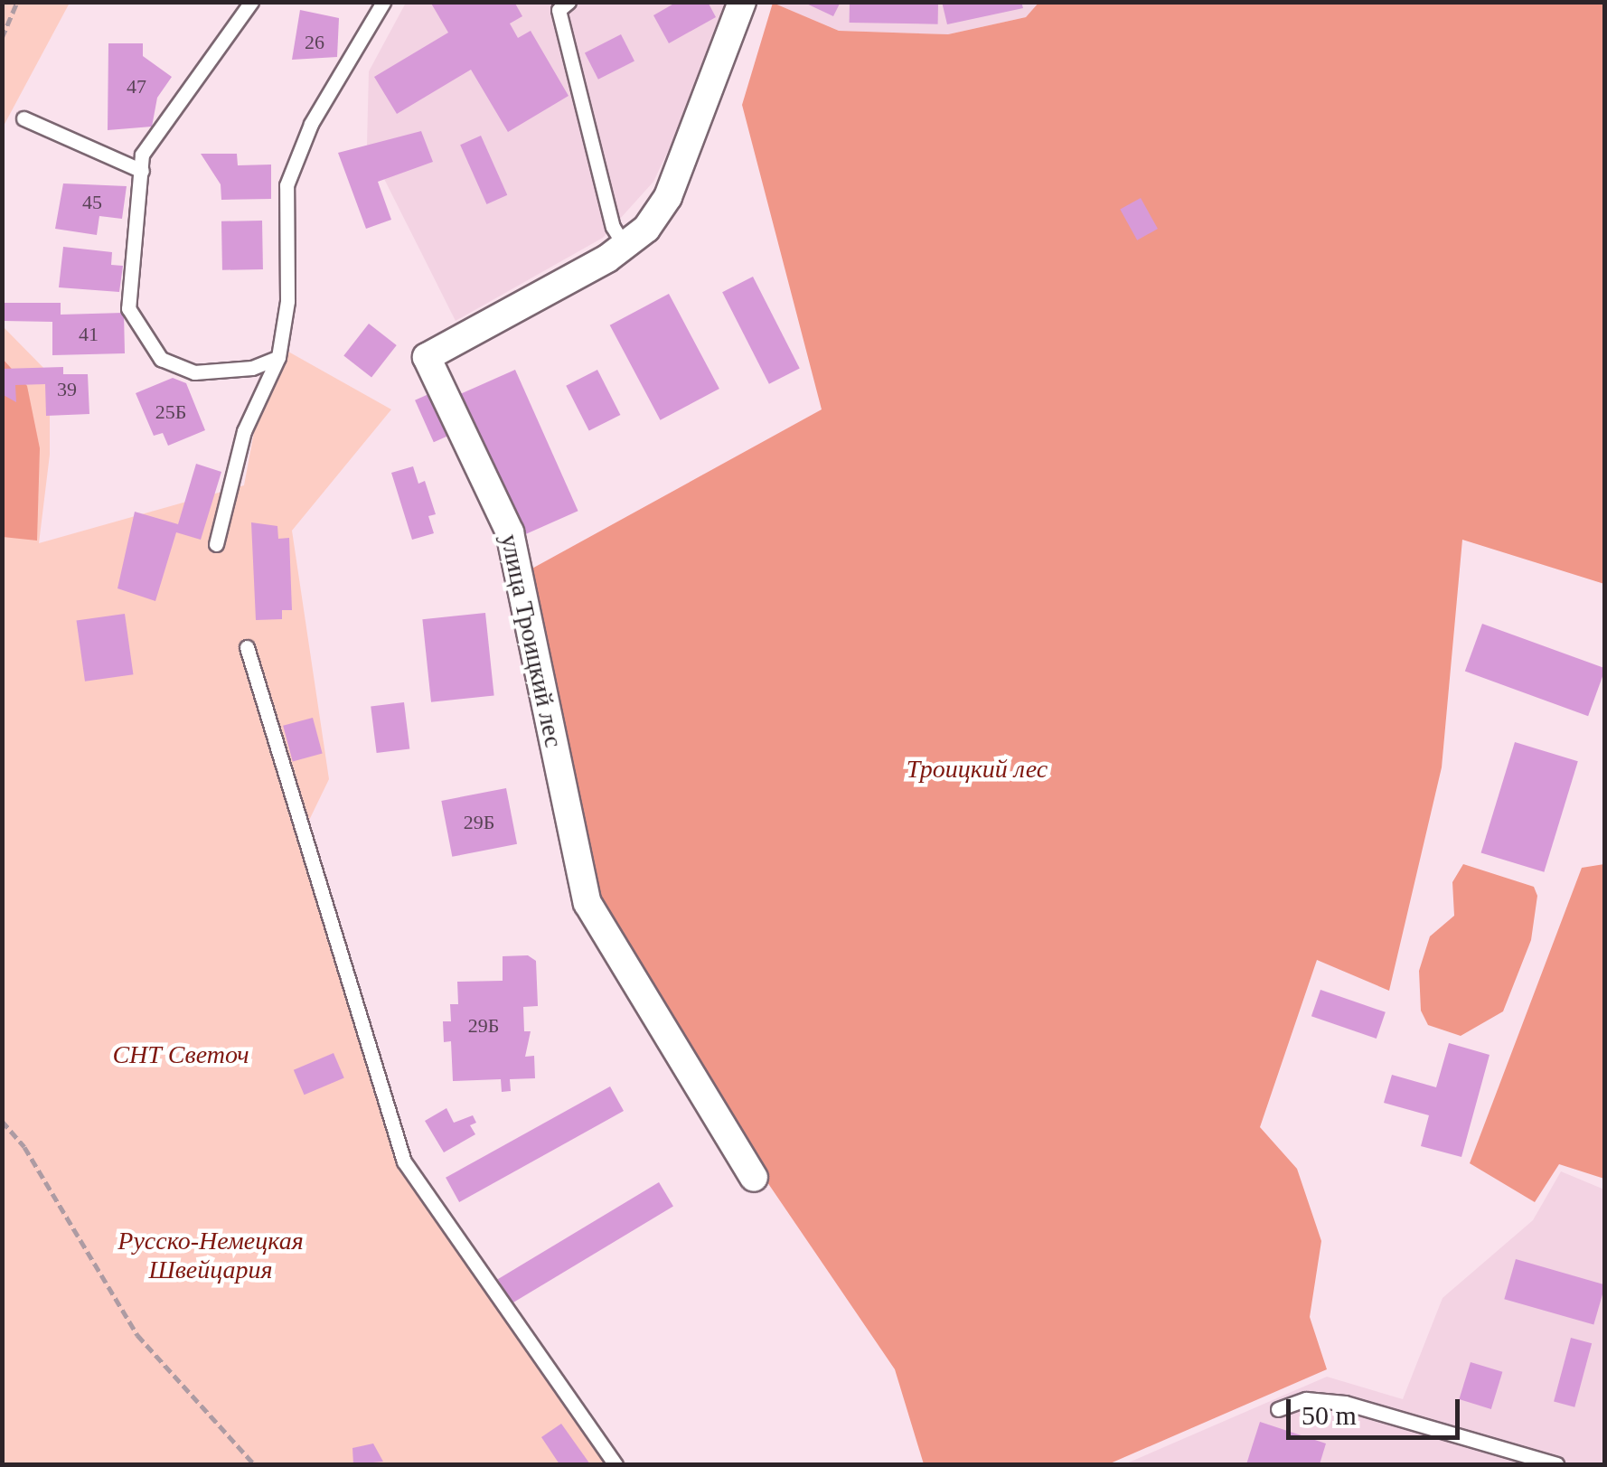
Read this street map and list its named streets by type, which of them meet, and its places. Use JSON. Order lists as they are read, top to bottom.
{
  "streets": {
    "street": ["улица Троицкий лес"]
  },
  "parks": ["Троицкий лес", "СНТ Светоч", "Русско-Немецкая Швейцария"],
  "house_numbers": [
    "26",
    "47",
    "45",
    "41",
    "39",
    "25Б",
    "29Б",
    "29Б"
  ],
  "scale_bar": "50 m"
}
